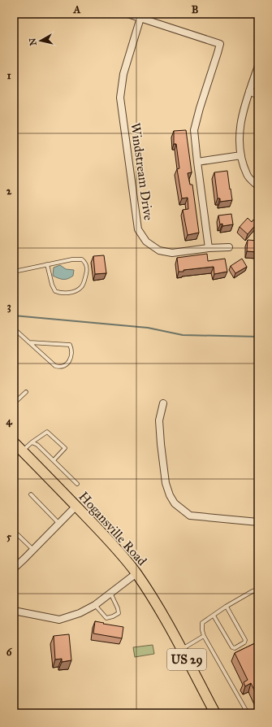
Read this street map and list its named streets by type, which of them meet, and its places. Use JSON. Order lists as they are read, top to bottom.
{
  "streets": {
    "main road": ["Hogansville Road", "US 29"],
    "street": ["Windstream Drive"]
  },
  "north": "left",
  "grid": {
    "columns": ["A", "B"],
    "rows": [
      "1",
      "2",
      "3",
      "4",
      "5",
      "6"
    ]
  }
}
